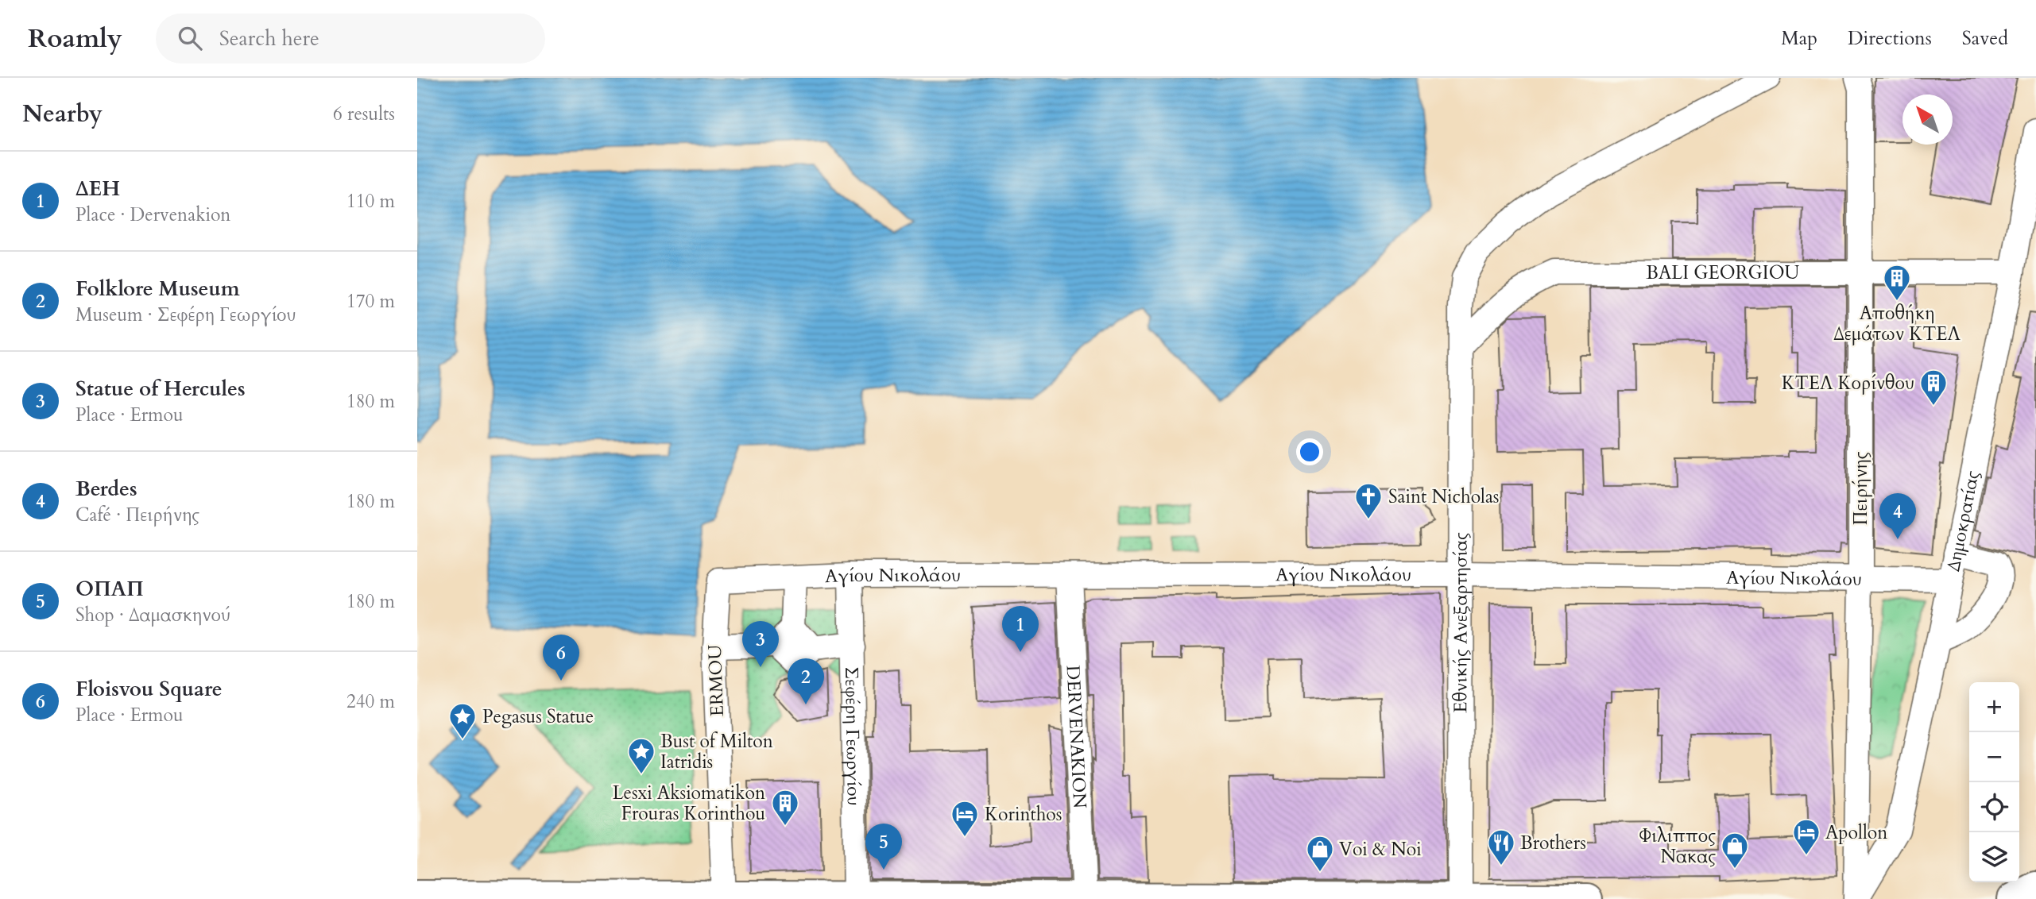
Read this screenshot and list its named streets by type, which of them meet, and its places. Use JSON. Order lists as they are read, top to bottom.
{
  "streets": {
    "street": [
      "BALI GEORGIOU",
      "Πειρήνης",
      "Δημοκρατίας",
      "Αγίου Νικολάου",
      "Εθνικής Ανεξαρτησίας",
      "ERMOU",
      "Σεφέρη Γεωργίου",
      "DERVENAKION"
    ]
  },
  "crossings": [
    ["BALI GEORGIOU", "Πειρήνης"],
    ["BALI GEORGIOU", "Δημοκρατίας"],
    ["BALI GEORGIOU", "Εθνικής Ανεξαρτησίας"],
    ["Πειρήνης", "Δημοκρατίας"],
    ["Πειρήνης", "Αγίου Νικολάου"],
    ["Δημοκρατίας", "Αγίου Νικολάου"],
    ["Αγίου Νικολάου", "Εθνικής Ανεξαρτησίας"],
    ["Αγίου Νικολάου", "ERMOU"],
    ["Αγίου Νικολάου", "Σεφέρη Γεωργίου"],
    ["Αγίου Νικολάου", "DERVENAKION"]
  ],
  "places": {
    "building": ["Αποθήκη Δεμάτων ΚΤΕΛ", "ΚΤΕΛ Κορίνθου", "Lesxi Aksiomatikon Frouras Korinthou"],
    "church": ["Saint Nicholas"],
    "place": ["Pegasus Statue", "Bust of Milton Iatridis"],
    "hotel": ["Korinthos", "Apollon"],
    "restaurant": ["Brothers"],
    "shop": ["Φιλιππος Νακας", "Voi & Noi"]
  },
  "north": "top left",
  "page": {
    "header": "Roamly",
    "search": "Search here",
    "nav": ["Map", "Directions", "Saved"],
    "heading": ["Nearby", "6 results"],
    "list": [
      {
        "mark": "1",
        "name": "ΔΕΗ",
        "note": "Place · Dervenakion",
        "value": "110 m"
      },
      {
        "mark": "2",
        "name": "Folklore Museum",
        "note": "Museum · Σεφέρη Γεωργίου",
        "value": "170 m"
      },
      {
        "mark": "3",
        "name": "Statue of Hercules",
        "note": "Place · Ermou",
        "value": "180 m"
      },
      {
        "mark": "4",
        "name": "Berdes",
        "note": "Café · Πειρήνης",
        "value": "180 m"
      },
      {
        "mark": "5",
        "name": "ΟΠΑΠ",
        "note": "Shop · Δαμασκηνού",
        "value": "180 m"
      },
      {
        "mark": "6",
        "name": "Floisvou Square",
        "note": "Place · Ermou",
        "value": "240 m"
      }
    ],
    "pins": [
      "4",
      "1",
      "3",
      "6",
      "2",
      "5"
    ],
    "map_buttons": ["+", "−"]
  }
}
